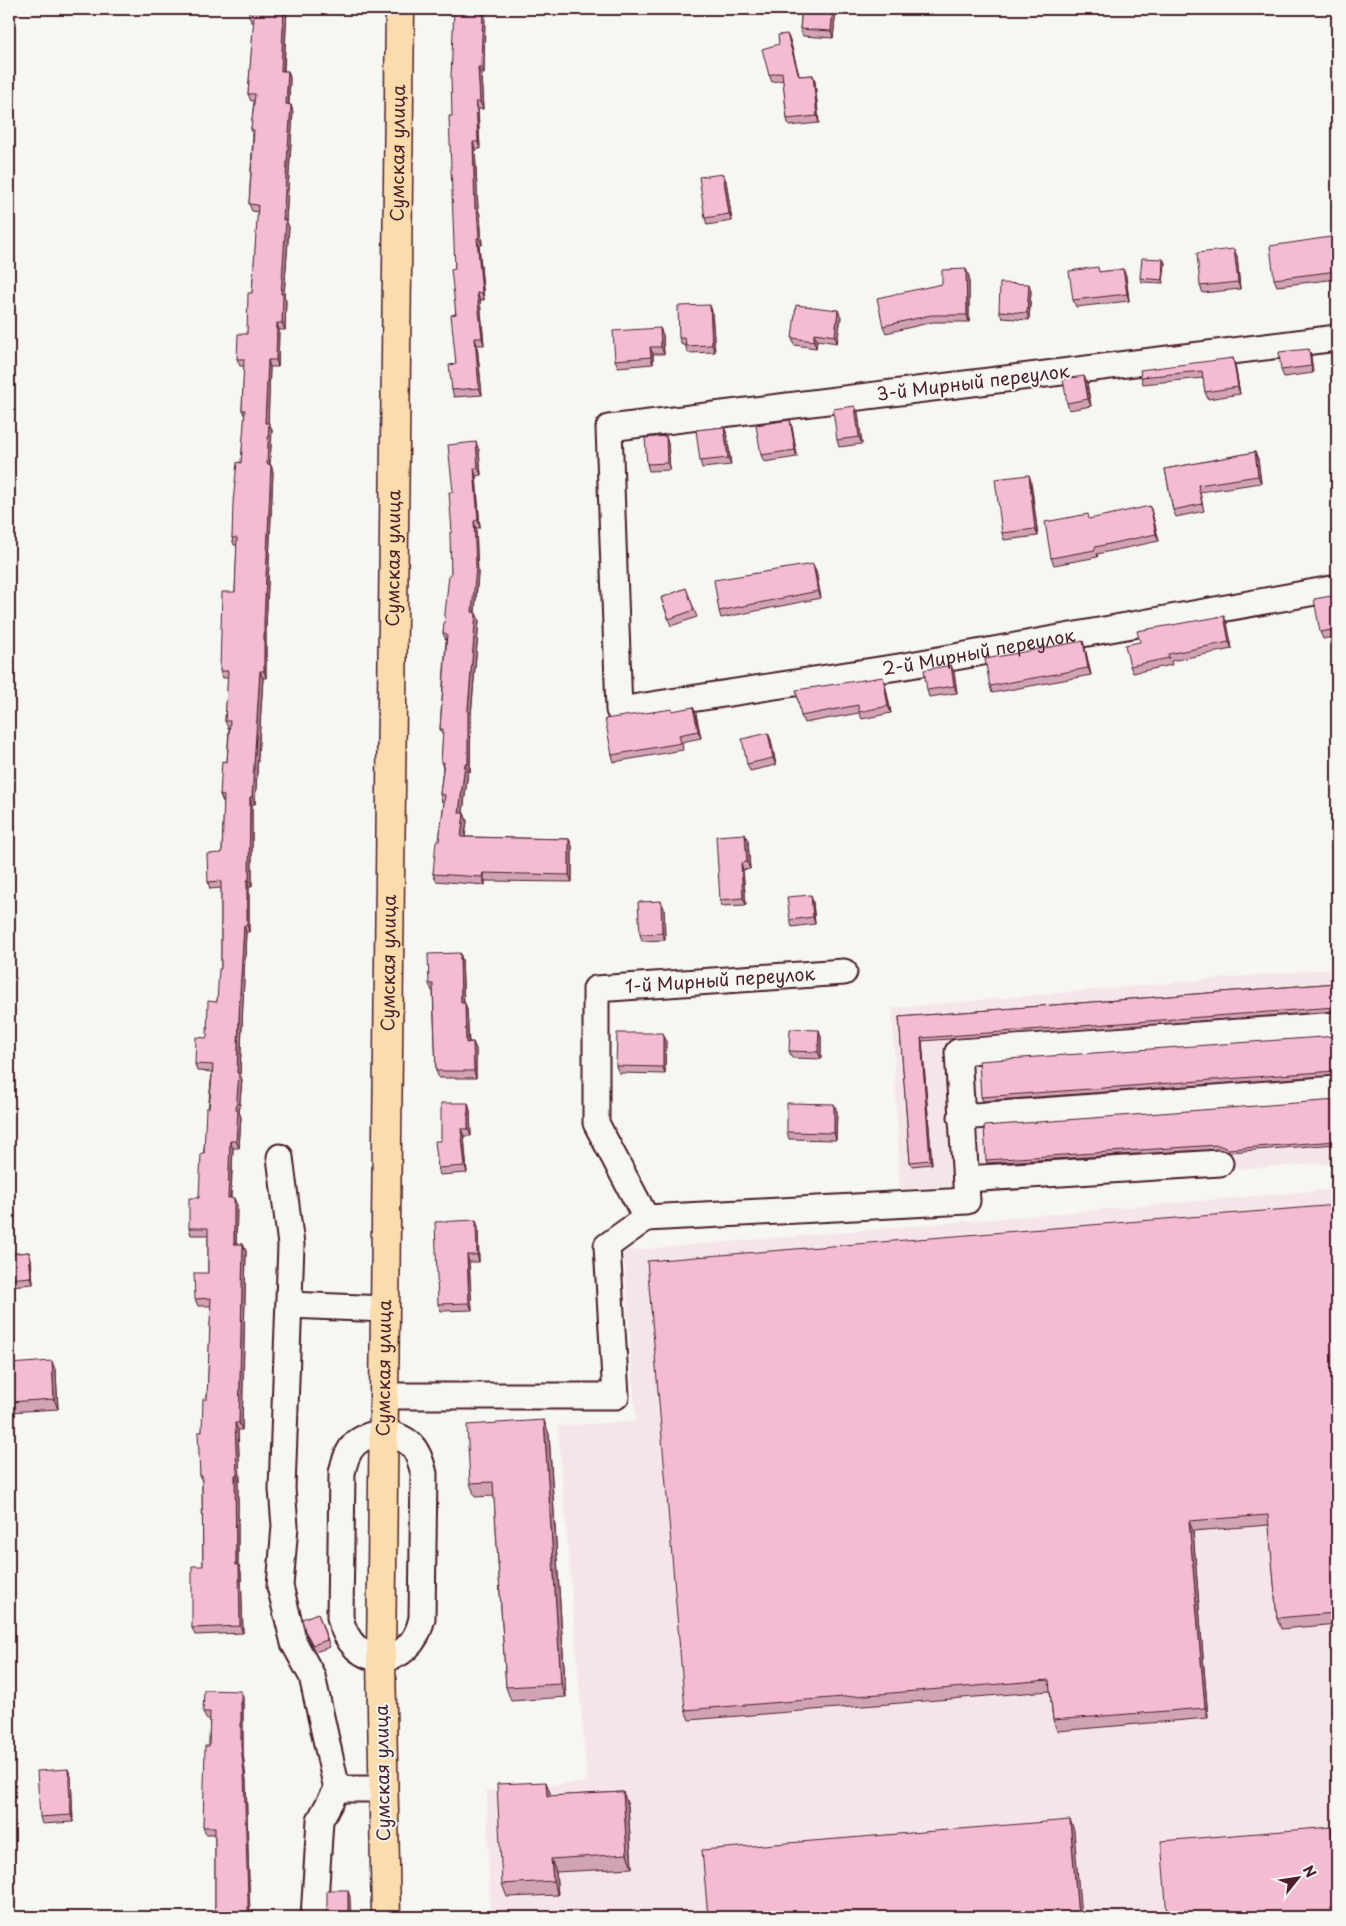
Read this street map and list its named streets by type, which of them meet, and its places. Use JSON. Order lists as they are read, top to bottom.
{
  "streets": {
    "main road": ["Сумская улица"],
    "street": ["3-й Мирный переулок", "2-й Мирный переулок", "1-й Мирный переулок"]
  },
  "crossings": [
    ["3-й Мирный переулок", "2-й Мирный переулок"]
  ],
  "north": "top right"
}
